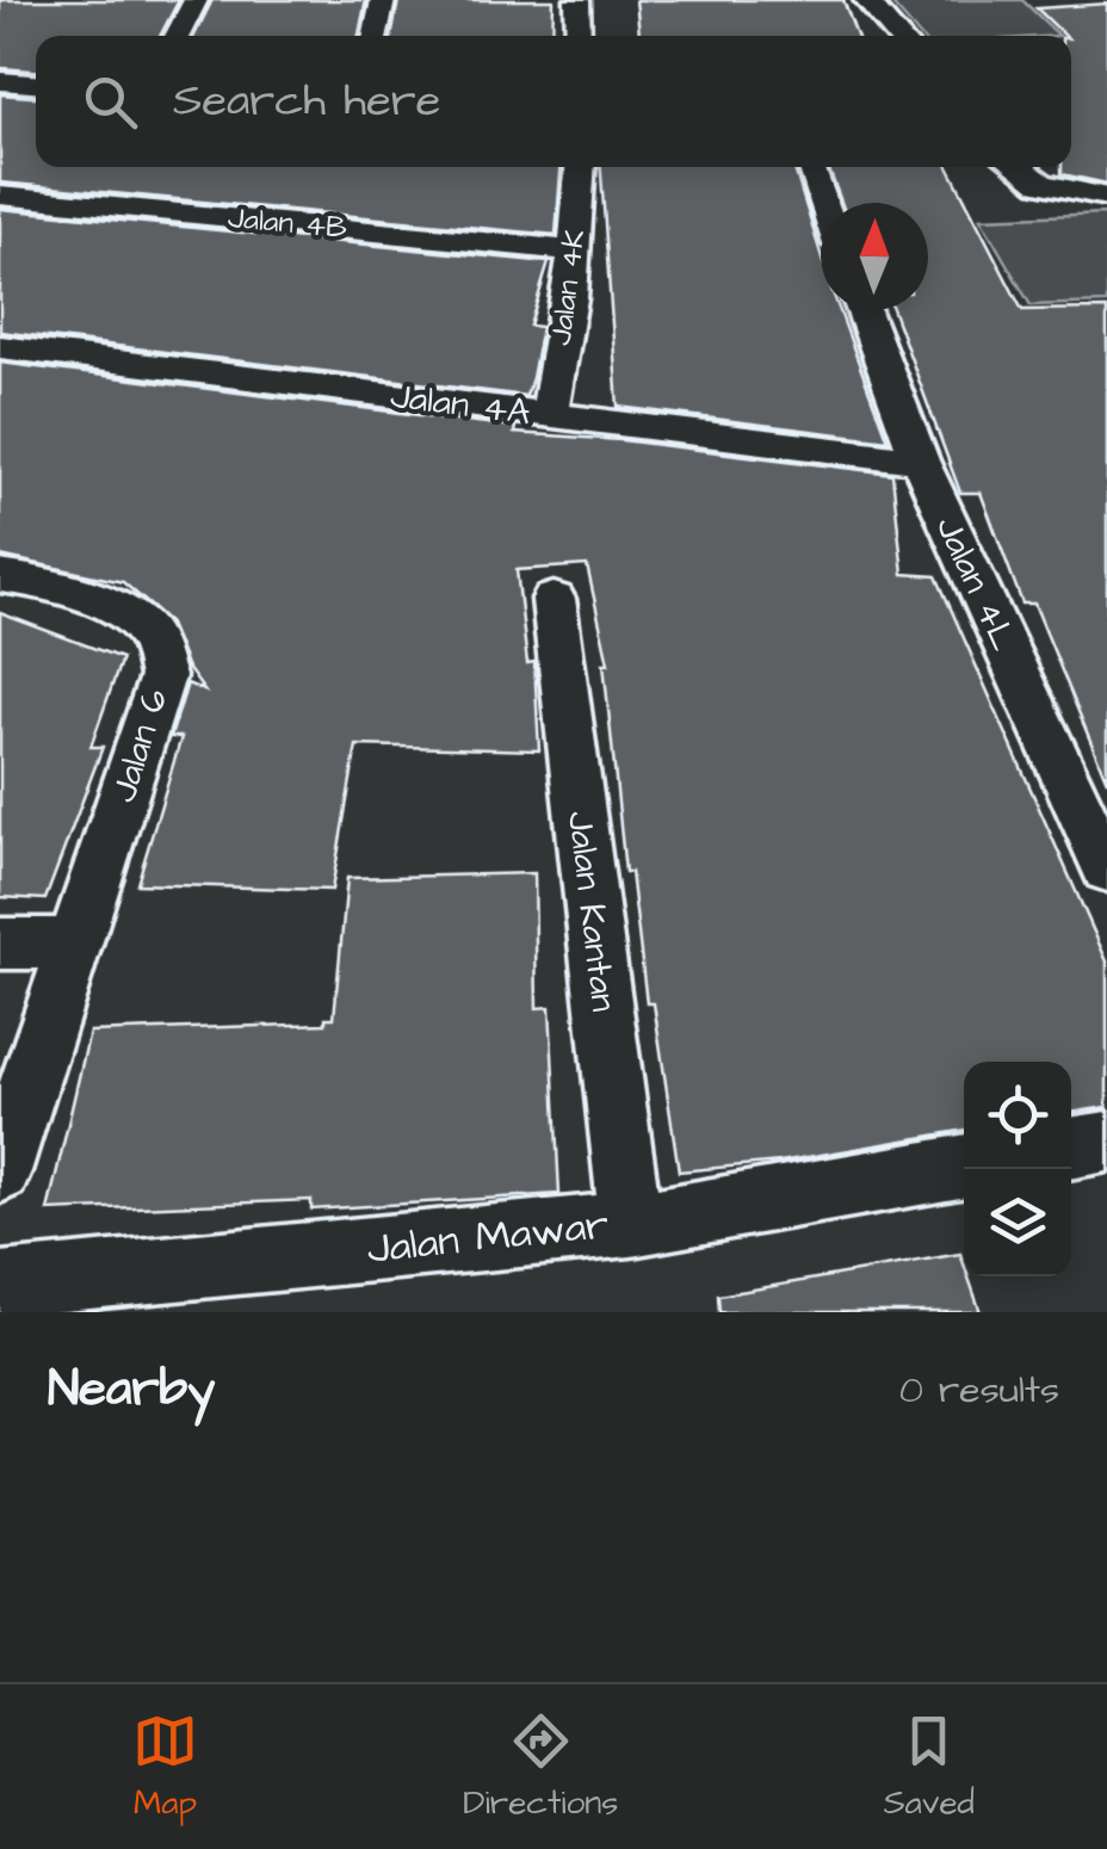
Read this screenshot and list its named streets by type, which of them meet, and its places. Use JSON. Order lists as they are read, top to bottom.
{
  "streets": {
    "street": [
      "Jalan 4B",
      "Jalan 4K",
      "Jalan 4A",
      "Jalan 4L",
      "Jalan 6",
      "Jalan Kantan",
      "Jalan Mawar"
    ]
  },
  "crossings": [
    ["Jalan 4B", "Jalan 4K"],
    ["Jalan 4K", "Jalan 4A"],
    ["Jalan 4A", "Jalan 4L"],
    ["Jalan Kantan", "Jalan Mawar"]
  ],
  "north": "top",
  "page": {
    "search": "Search here",
    "heading": ["Nearby", "0 results"],
    "nav": ["Map", "Directions", "Saved"]
  }
}
